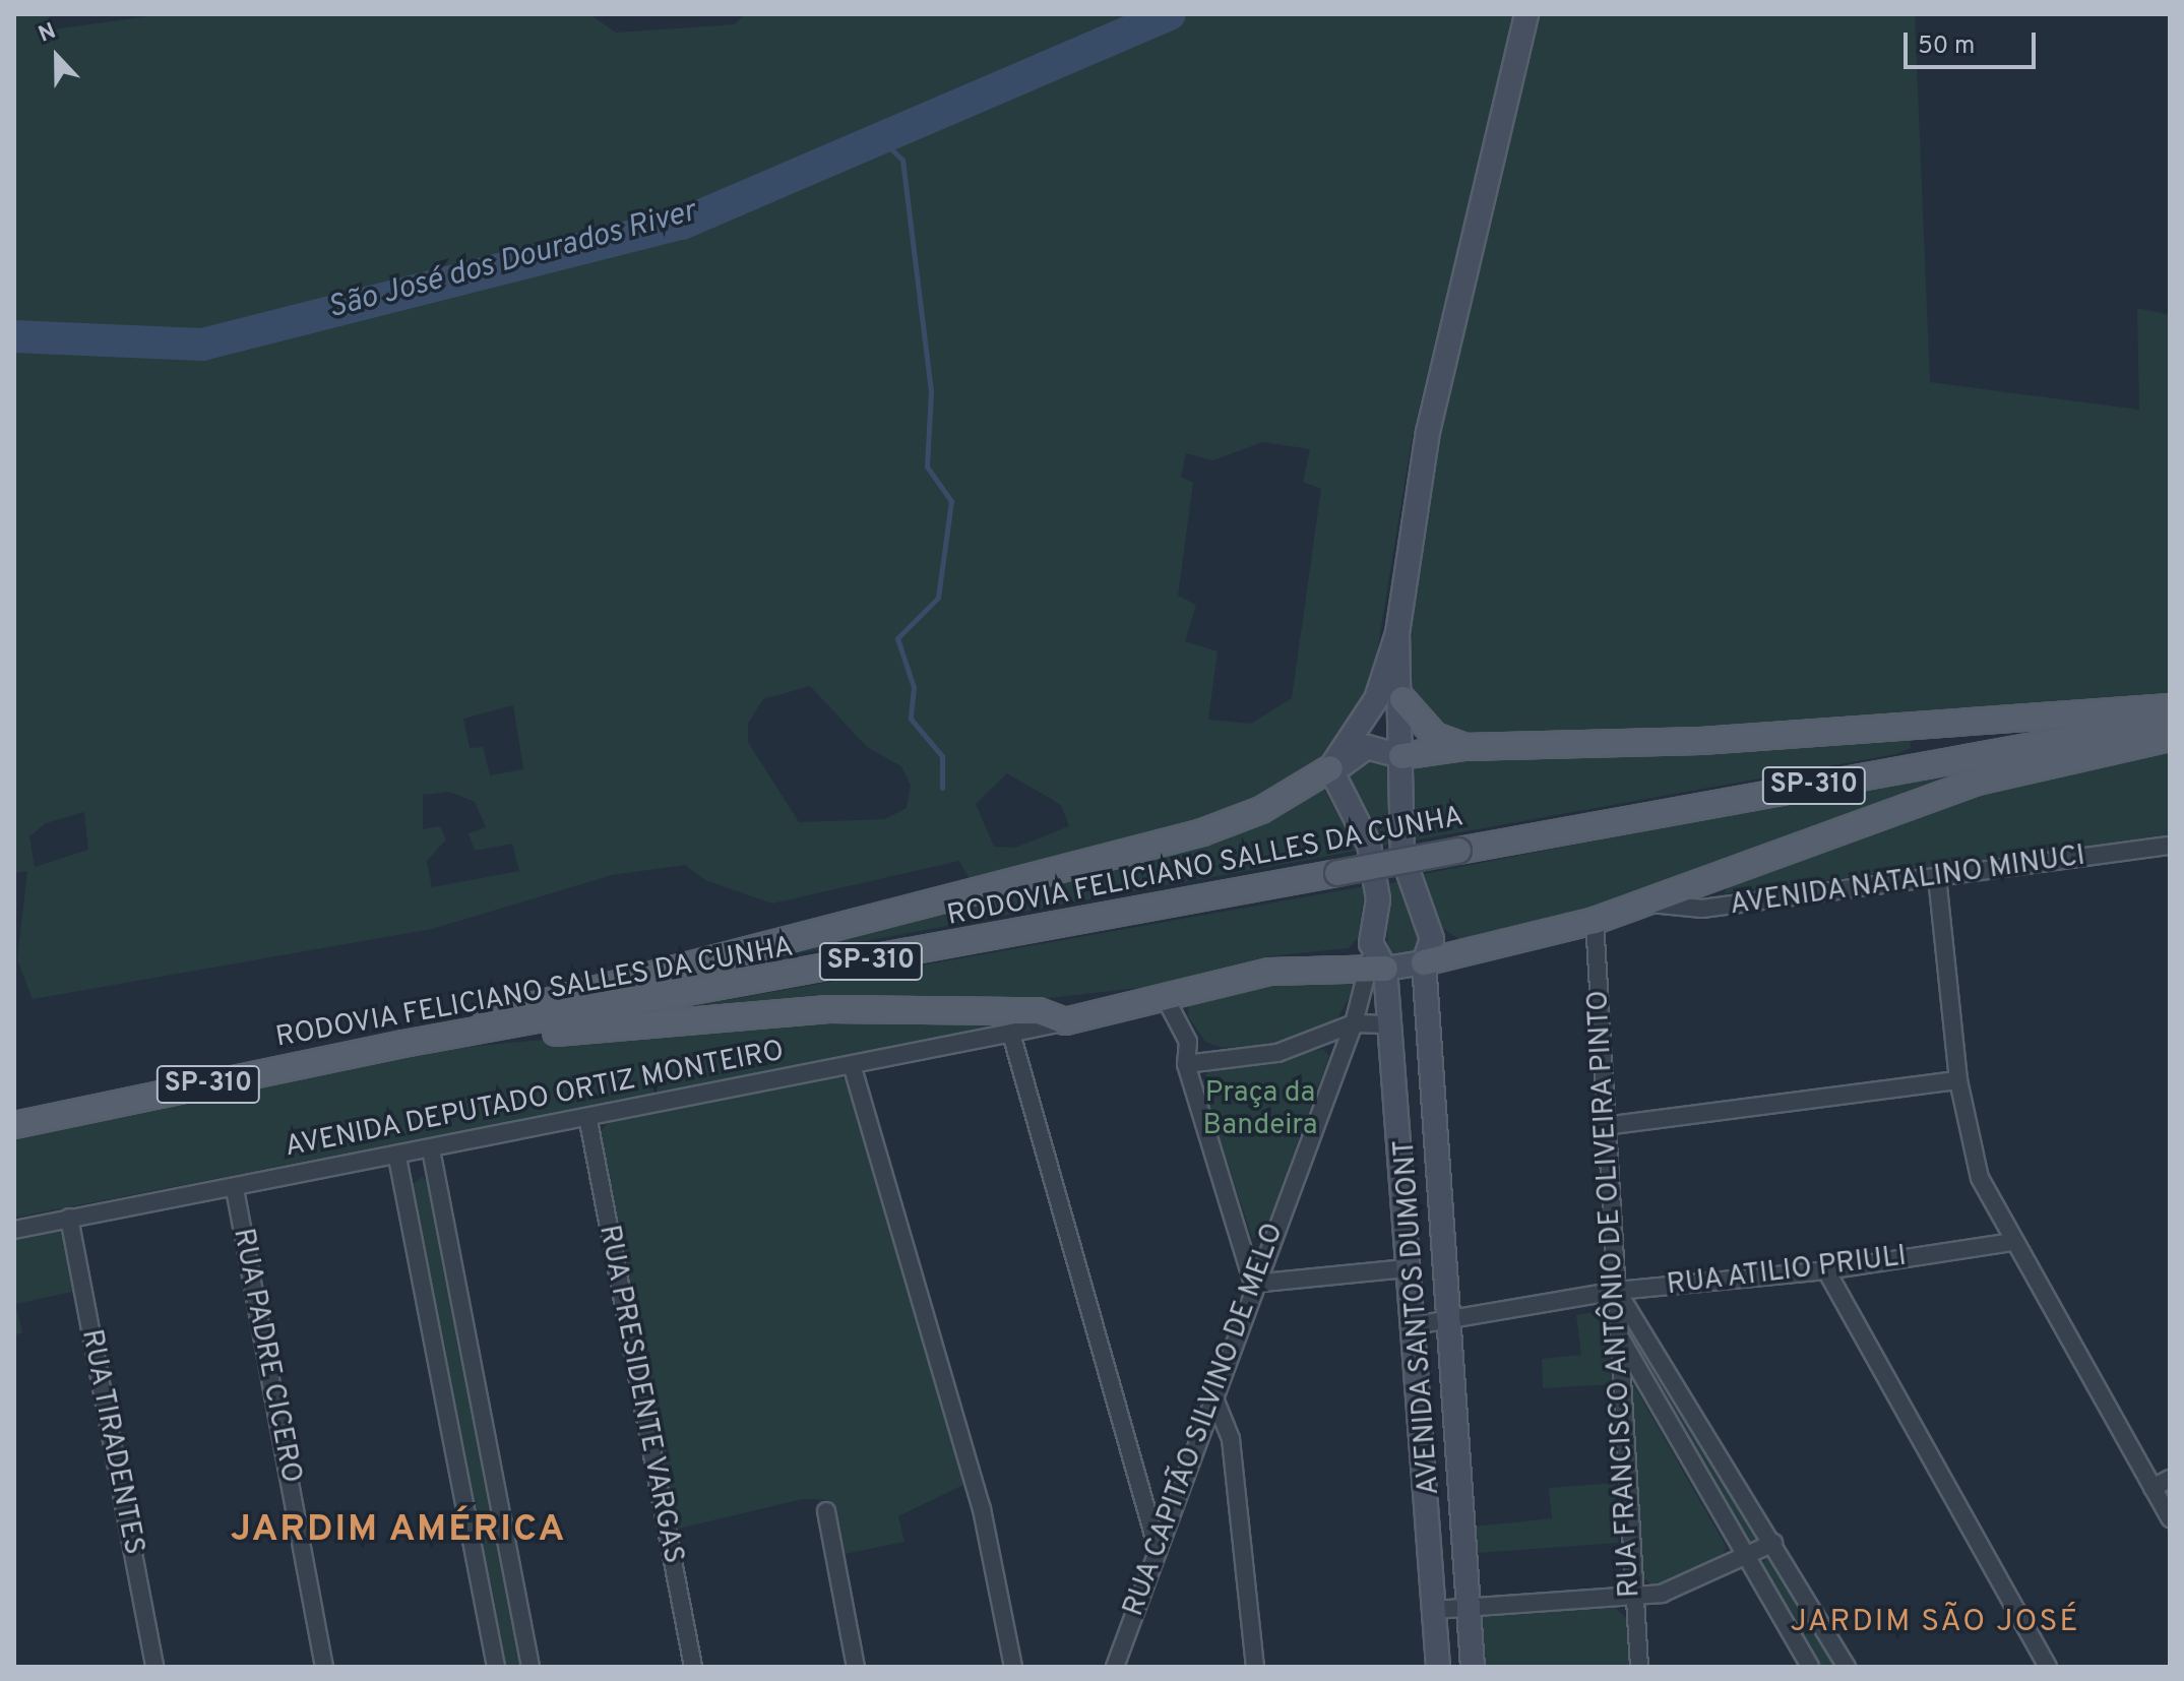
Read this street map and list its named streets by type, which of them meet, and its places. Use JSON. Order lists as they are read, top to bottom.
{
  "streets": {
    "main road": ["SP-310", "RODOVIA FELICIANO SALLES DA CUNHA"],
    "street": [
      "AVENIDA NATALINO MINUCI",
      "AVENIDA DEPUTADO ORTIZ MONTEIRO",
      "RUA ATILIO PRIULI",
      "RUA FRANCISCO ANTÔNIO DE OLIVEIRA PINTO",
      "AVENIDA SANTOS DUMONT",
      "RUA PADRE CICERO",
      "RUA PRESIDENTE VARGAS",
      "RUA CAPITÃO SILVINO DE MELO",
      "RUA TIRADENTES"
    ]
  },
  "crossings": [
    ["AVENIDA DEPUTADO ORTIZ MONTEIRO", "RUA PADRE CICERO"],
    ["AVENIDA DEPUTADO ORTIZ MONTEIRO", "RUA PRESIDENTE VARGAS"],
    ["AVENIDA DEPUTADO ORTIZ MONTEIRO", "RUA TIRADENTES"],
    ["RUA ATILIO PRIULI", "RUA FRANCISCO ANTÔNIO DE OLIVEIRA PINTO"],
    ["RUA ATILIO PRIULI", "AVENIDA SANTOS DUMONT"],
    ["AVENIDA SANTOS DUMONT", "RUA CAPITÃO SILVINO DE MELO"]
  ],
  "districts": ["JARDIM AMÉRICA", "JARDIM SÃO JOSÉ"],
  "water": ["São José dos Dourados River"],
  "parks": ["Praça da Bandeira"],
  "scale_bar": "50 m",
  "north": "top"
}
